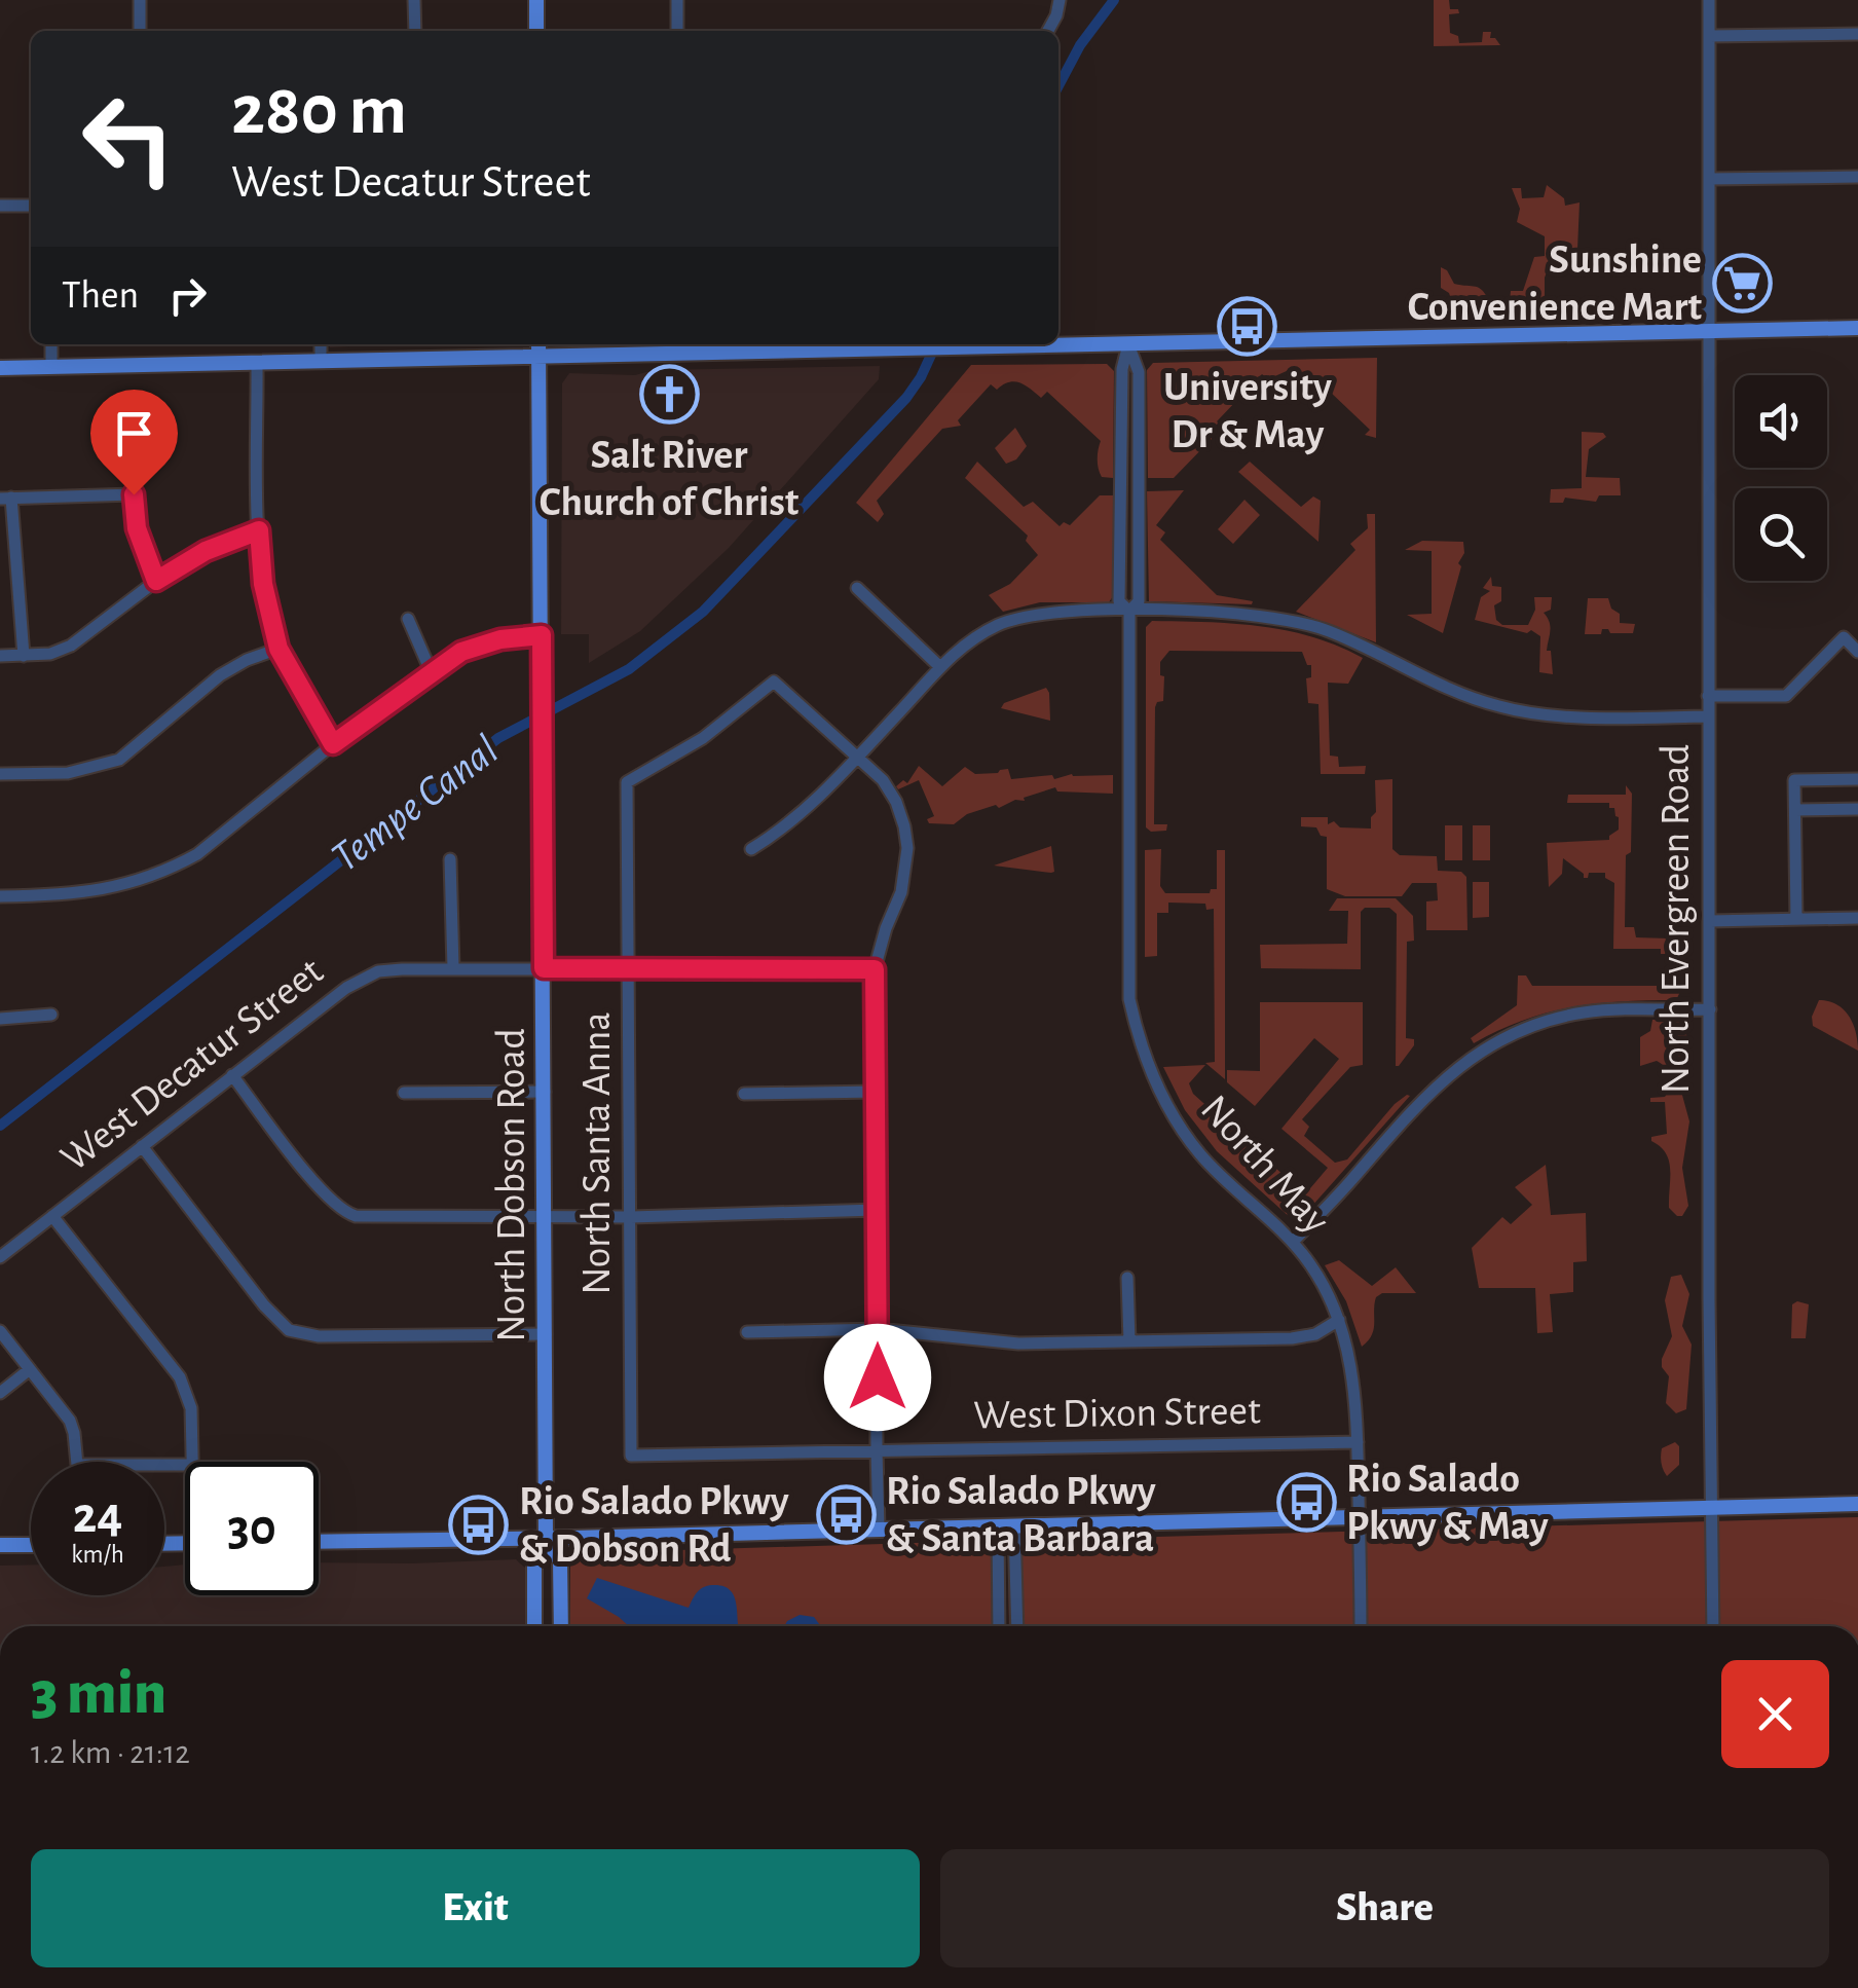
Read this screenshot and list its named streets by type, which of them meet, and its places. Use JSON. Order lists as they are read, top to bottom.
{
  "streets": {
    "main road": ["North Dobson Road"],
    "street": [
      "North Evergreen Road",
      "West Decatur Street",
      "North Santa Anna",
      "North May",
      "West Dixon Street"
    ]
  },
  "crossings": [
    ["West Decatur Street", "North Santa Anna"],
    ["West Decatur Street", "North Dobson Road"],
    ["North Santa Anna", "West Dixon Street"],
    ["North May", "West Dixon Street"]
  ],
  "water": ["Tempe Canal"],
  "places": {
    "supermarket": ["Sunshine Convenience Mart"],
    "bus stop": [
      "University Dr & May",
      "Rio Salado Pkwy & May",
      "Rio Salado Pkwy & Santa Barbara",
      "Rio Salado Pkwy & Dobson Rd"
    ],
    "church": ["Salt River Church of Christ"]
  },
  "page": {
    "turn": ["280 m", "West Decatur Street"],
    "then": "Then",
    "speed": "24 km/h",
    "limit": "30",
    "heading": ["3 min", "1.2 km · 21:12"],
    "buttons": ["Exit", "Share"]
  }
}
